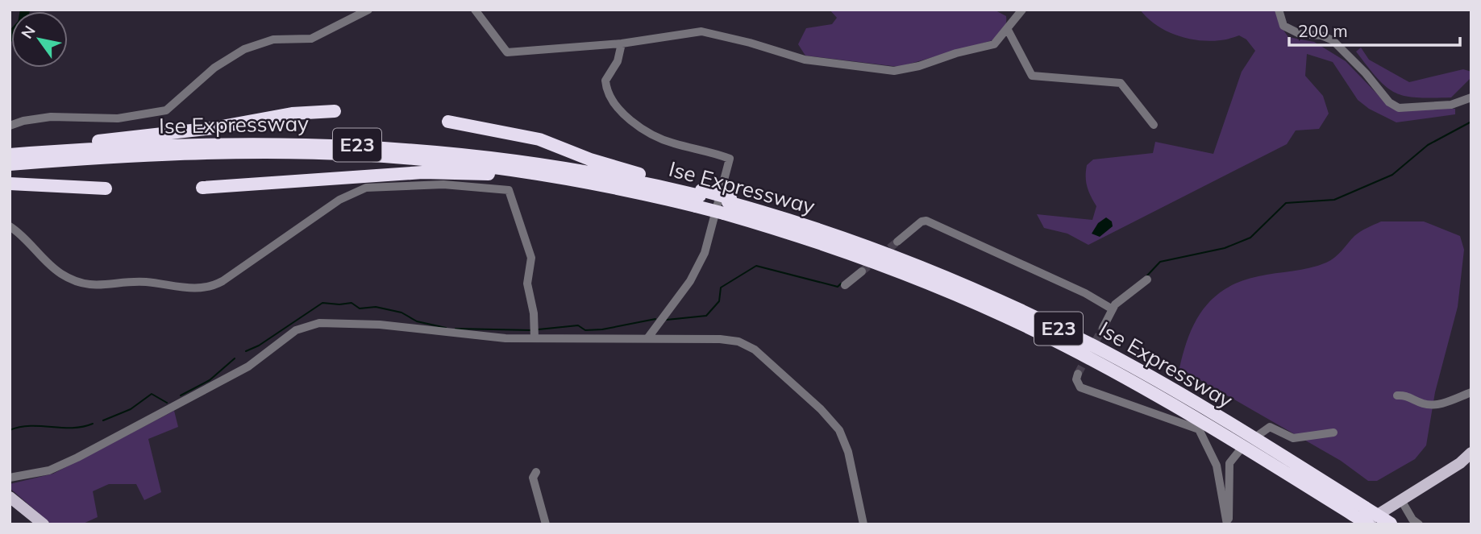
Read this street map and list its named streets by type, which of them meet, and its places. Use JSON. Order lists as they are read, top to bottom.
{
  "streets": {
    "highway": ["Ise Expressway", "E23"]
  },
  "scale_bar": "200 m",
  "north": "top left"
}
